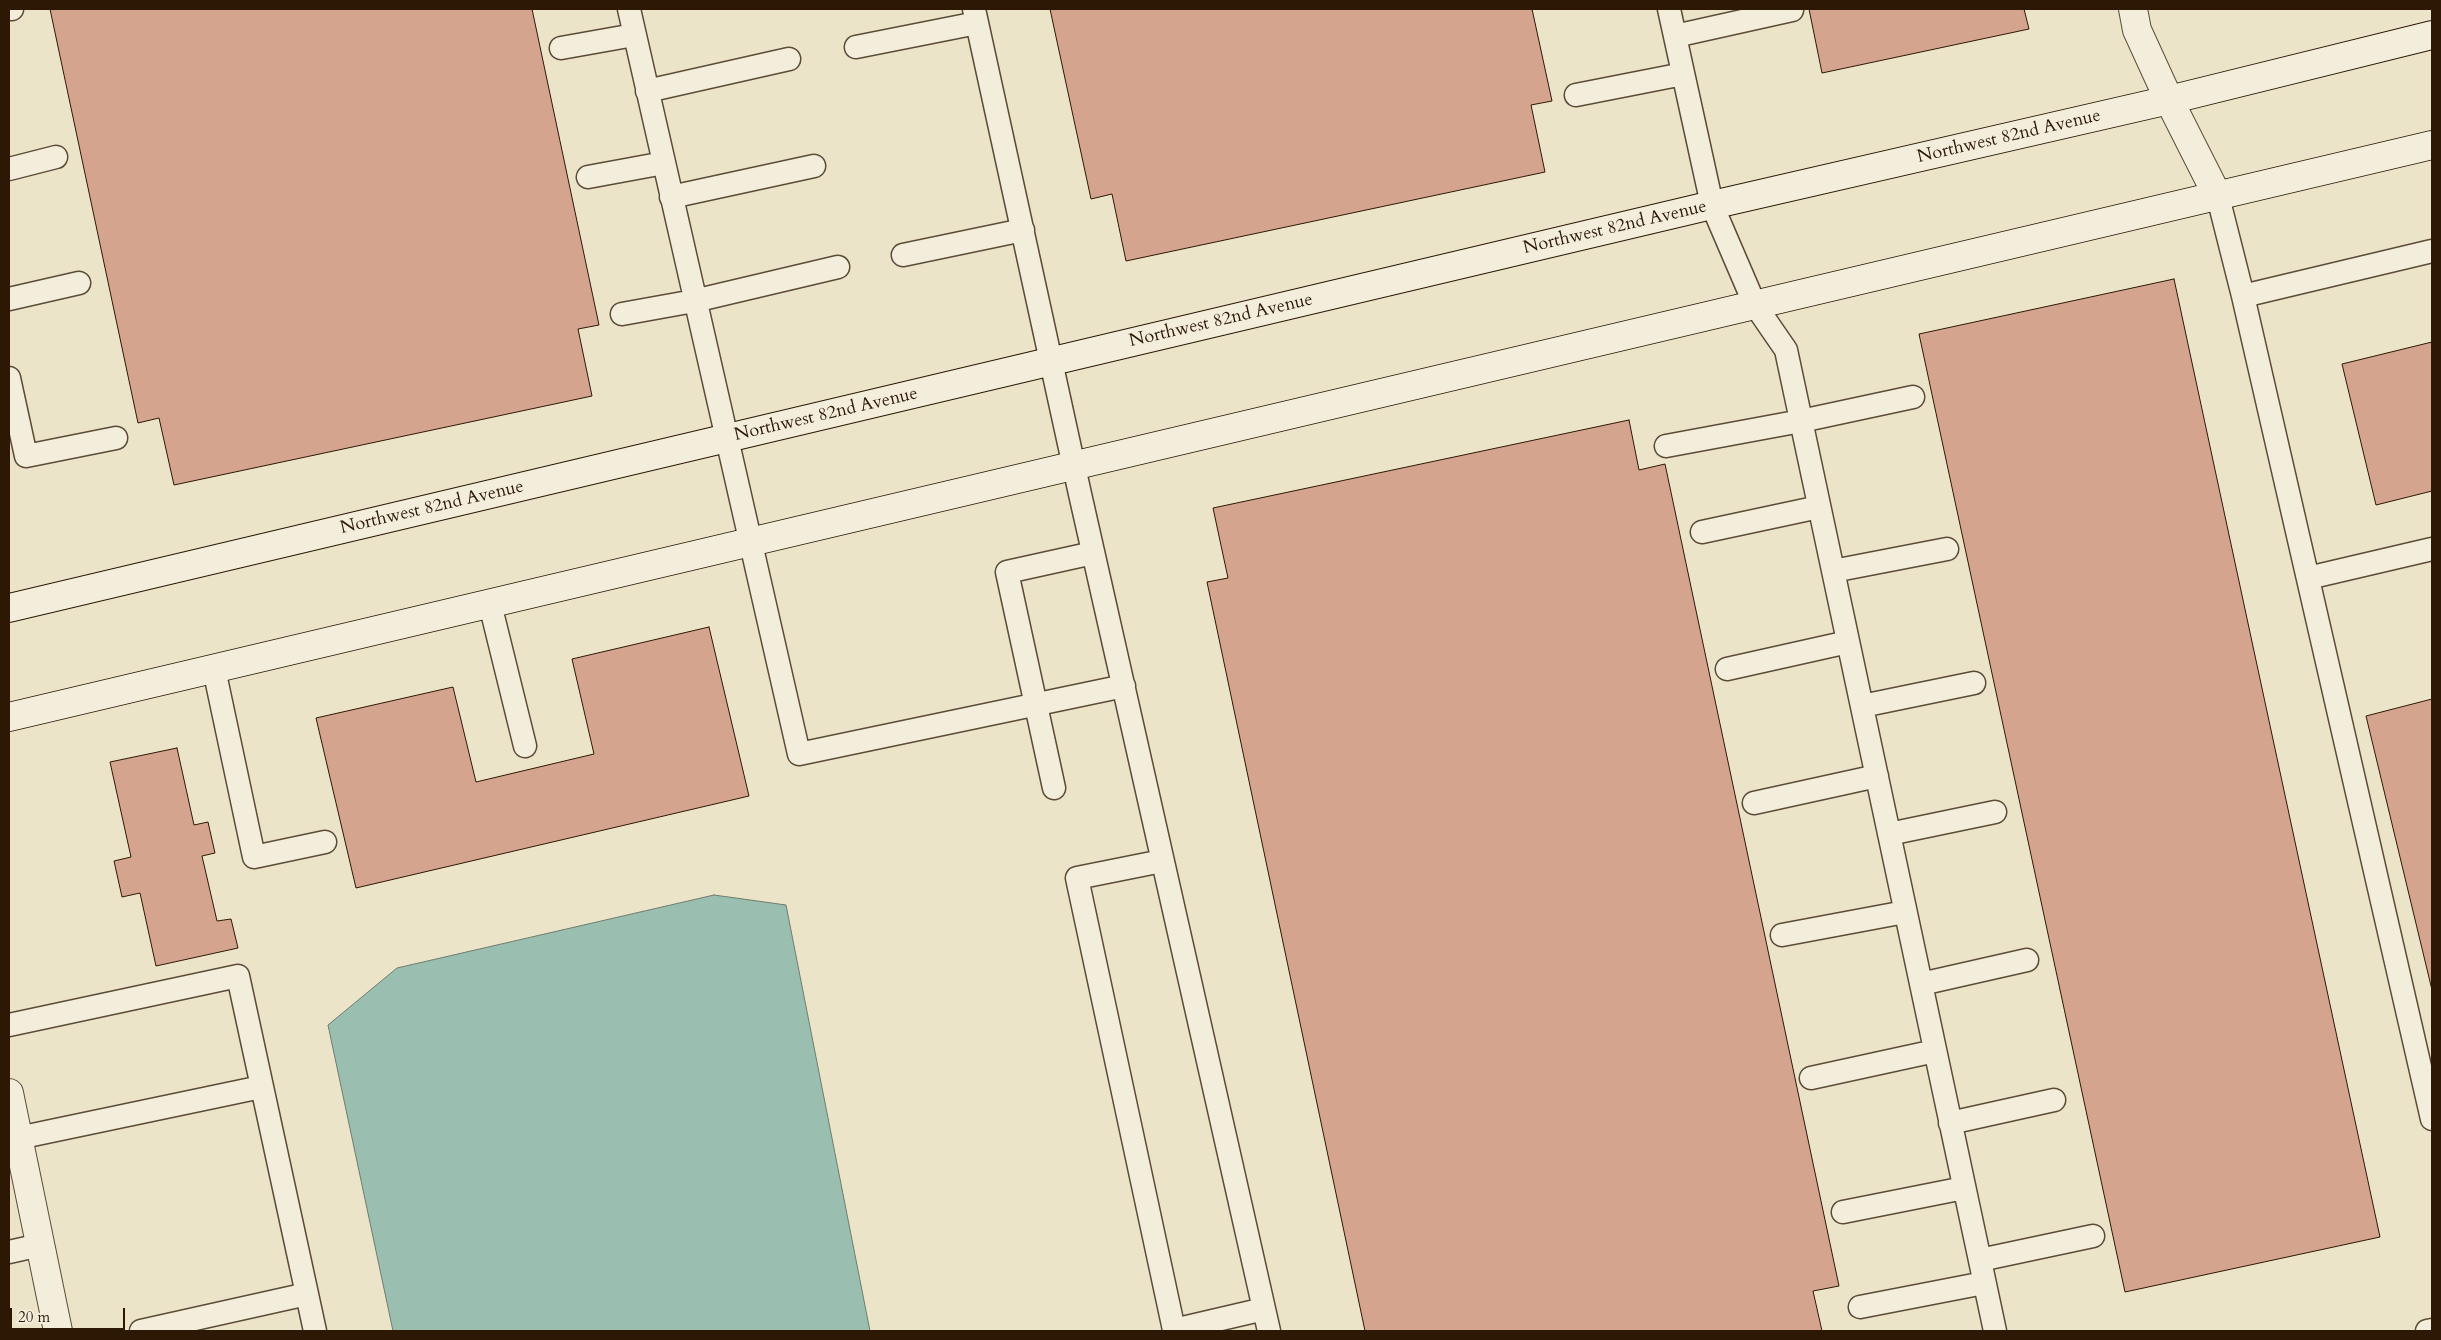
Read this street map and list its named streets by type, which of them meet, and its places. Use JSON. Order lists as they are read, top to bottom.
{
  "streets": {
    "street": ["Northwest 82nd Avenue"]
  },
  "scale_bar": "20 m"
}
